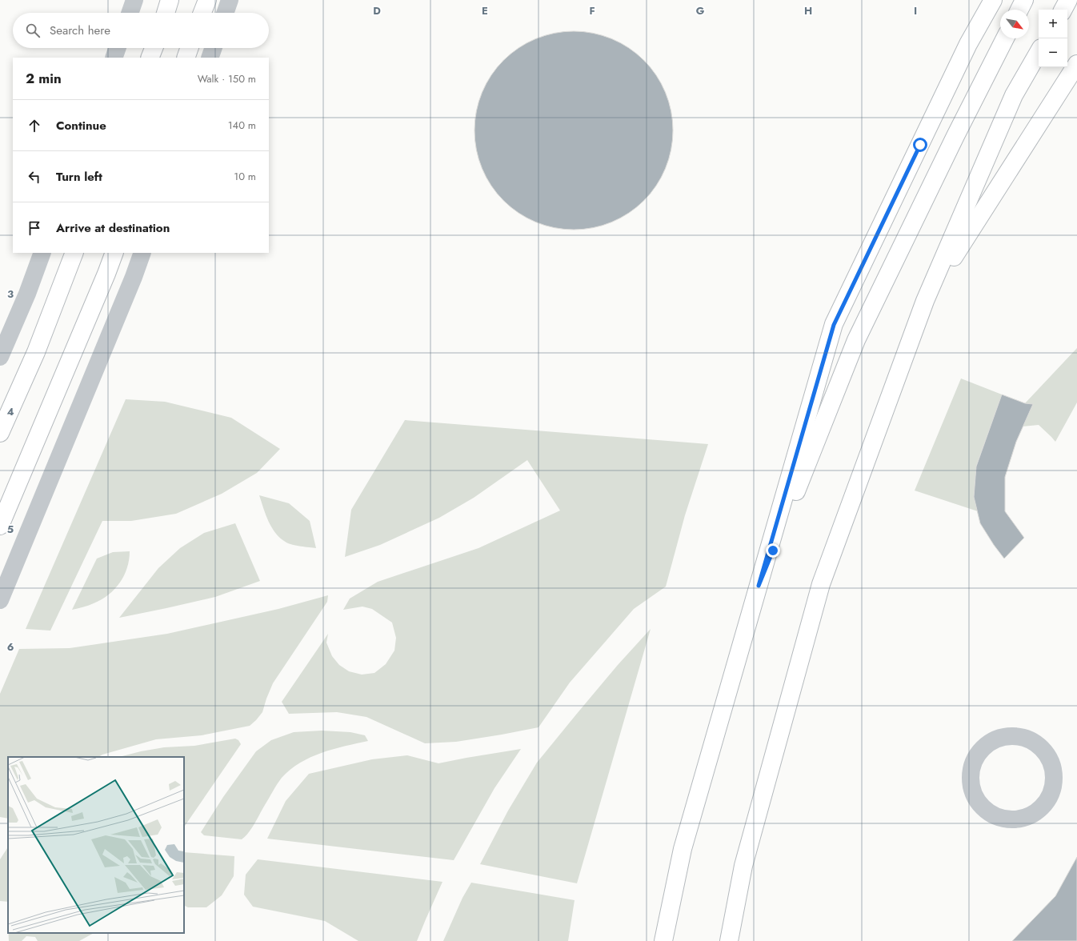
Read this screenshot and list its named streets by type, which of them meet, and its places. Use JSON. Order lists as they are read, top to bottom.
{
  "north": "bottom right",
  "page": {
    "map_buttons": ["+", "−"],
    "search": "Search here",
    "heading": ["2 min", "Walk · 150 m"],
    "list": [
      ["Continue", "140 m"],
      ["Turn left", "10 m"],
      "Arrive at destination"
    ]
  },
  "grid": {
    "columns": [
      "D",
      "E",
      "F",
      "G",
      "H",
      "I"
    ],
    "rows": [
      "3",
      "4",
      "5",
      "6"
    ]
  }
}
